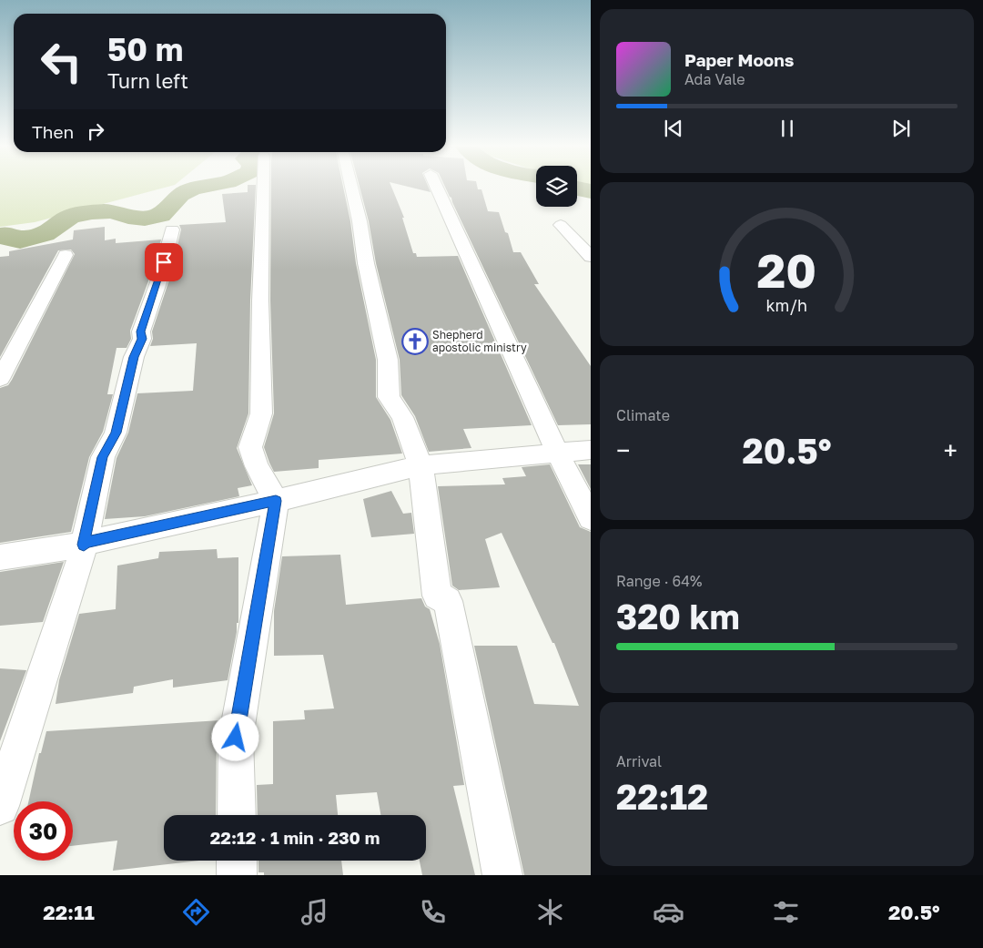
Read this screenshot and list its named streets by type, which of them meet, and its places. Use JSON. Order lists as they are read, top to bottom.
{
  "places": {
    "church": ["Shepherd apostolic ministry"]
  },
  "page": {
    "turn": ["50 m", "Turn left"],
    "song": ["Paper Moons", "Ada Vale"],
    "then": "Then",
    "tile": [
      "Climate",
      ["Range · 64%", "320 km"],
      ["Arrival", "22:12"]
    ],
    "heat": ["−", "20.5°", "+"],
    "limit": "30",
    "trip": "22:12 · 1 min · 230 m",
    "tabs": ["22:11", "20.5°"],
    "gauge": ["20", "km/h"]
  }
}
